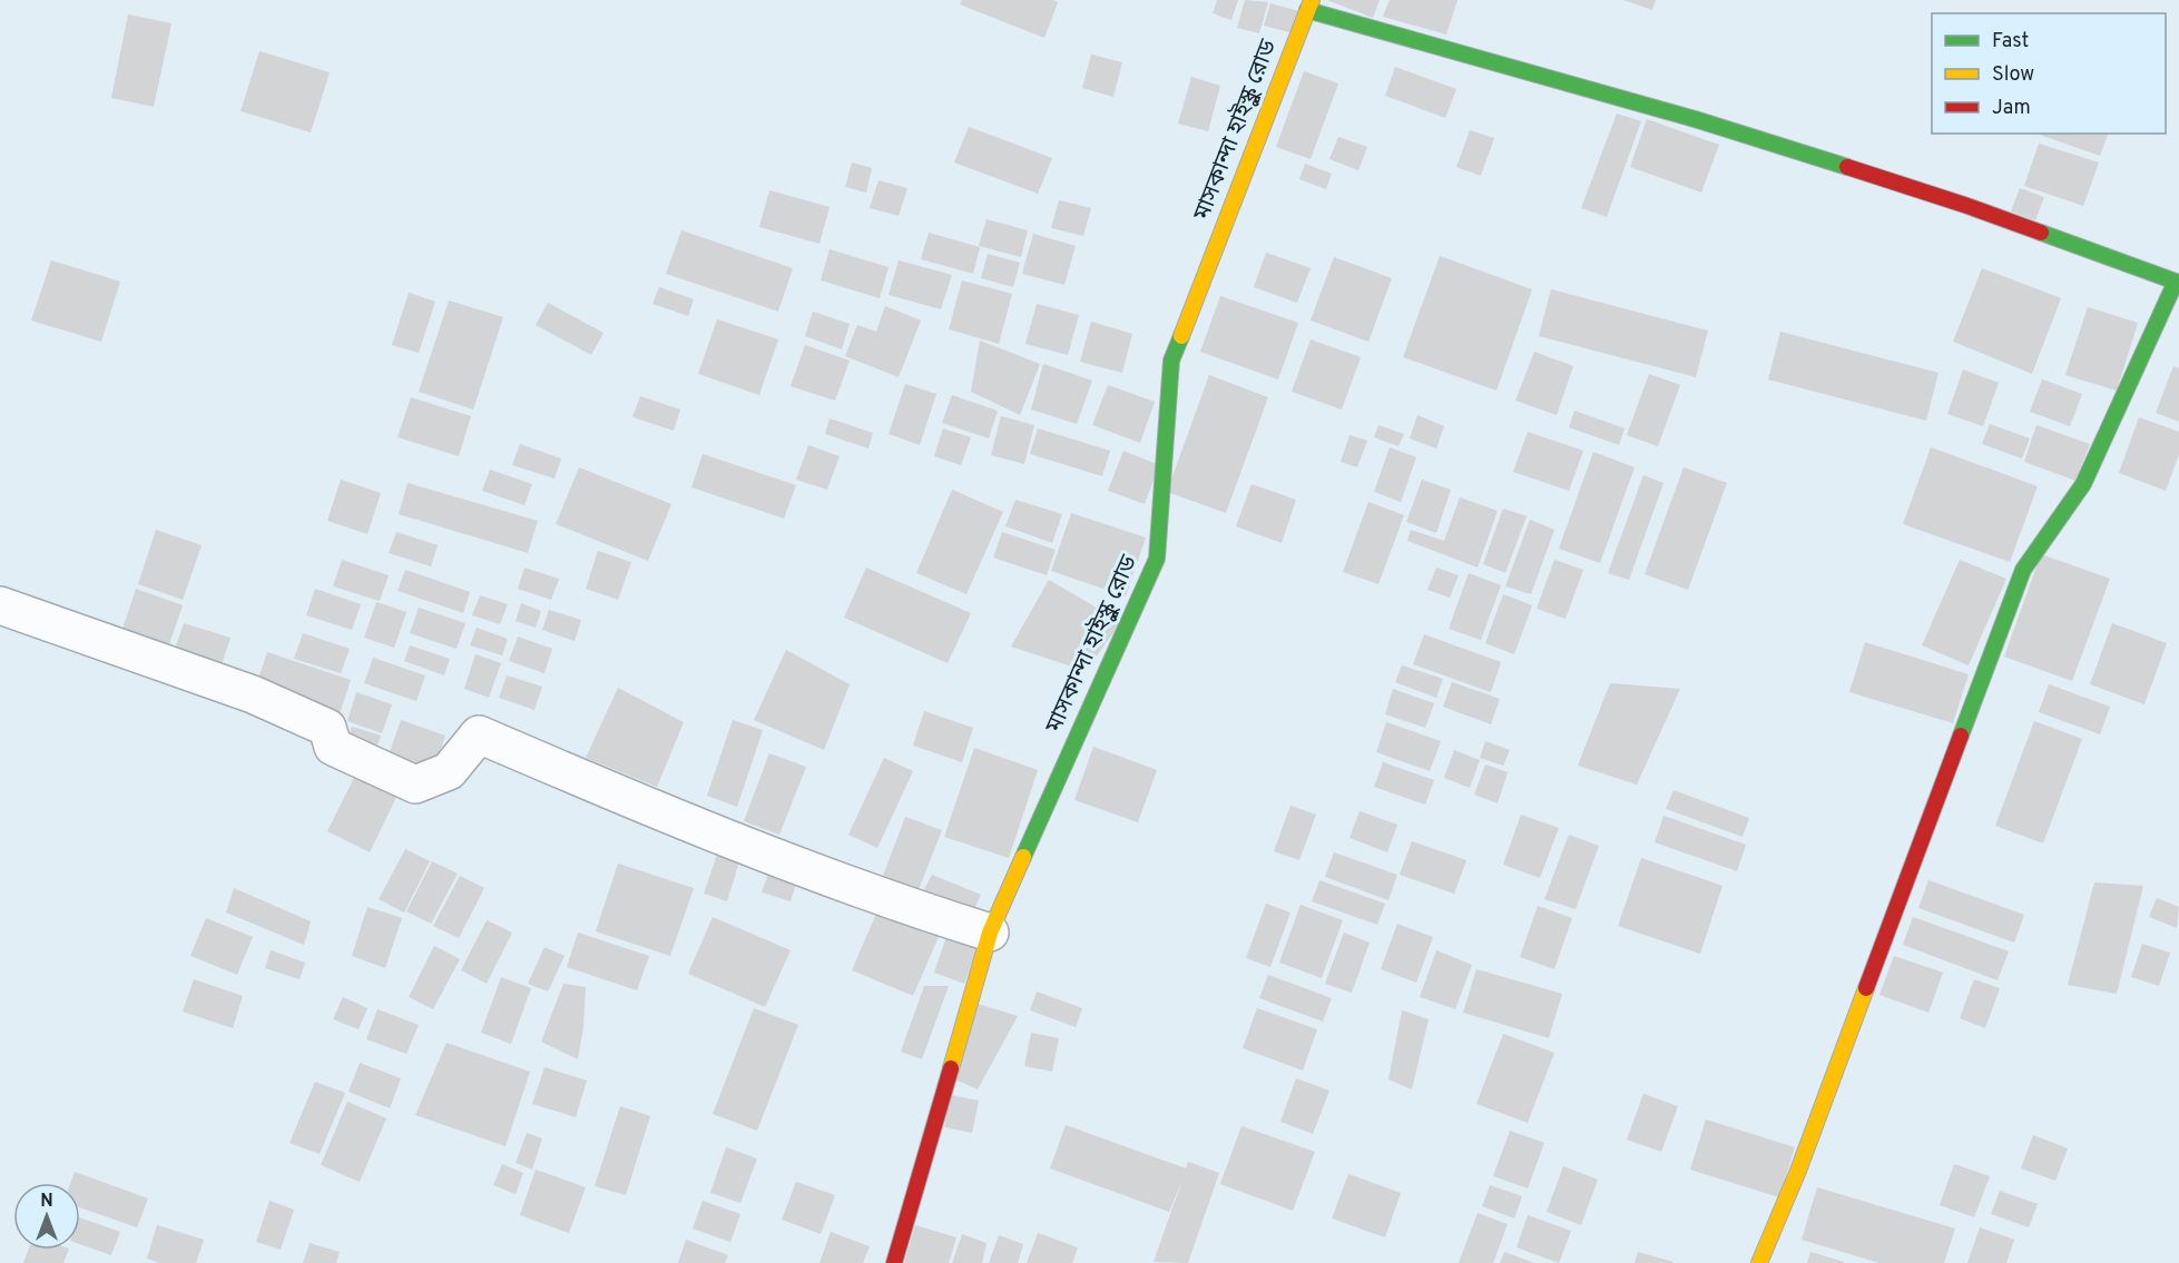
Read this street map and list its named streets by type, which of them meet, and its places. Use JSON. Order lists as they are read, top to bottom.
{
  "streets": {
    "street": ["মাসকান্দা হাইস্কুল রোড"]
  },
  "legend": ["Fast", "Slow", "Jam"],
  "north": "top"
}
